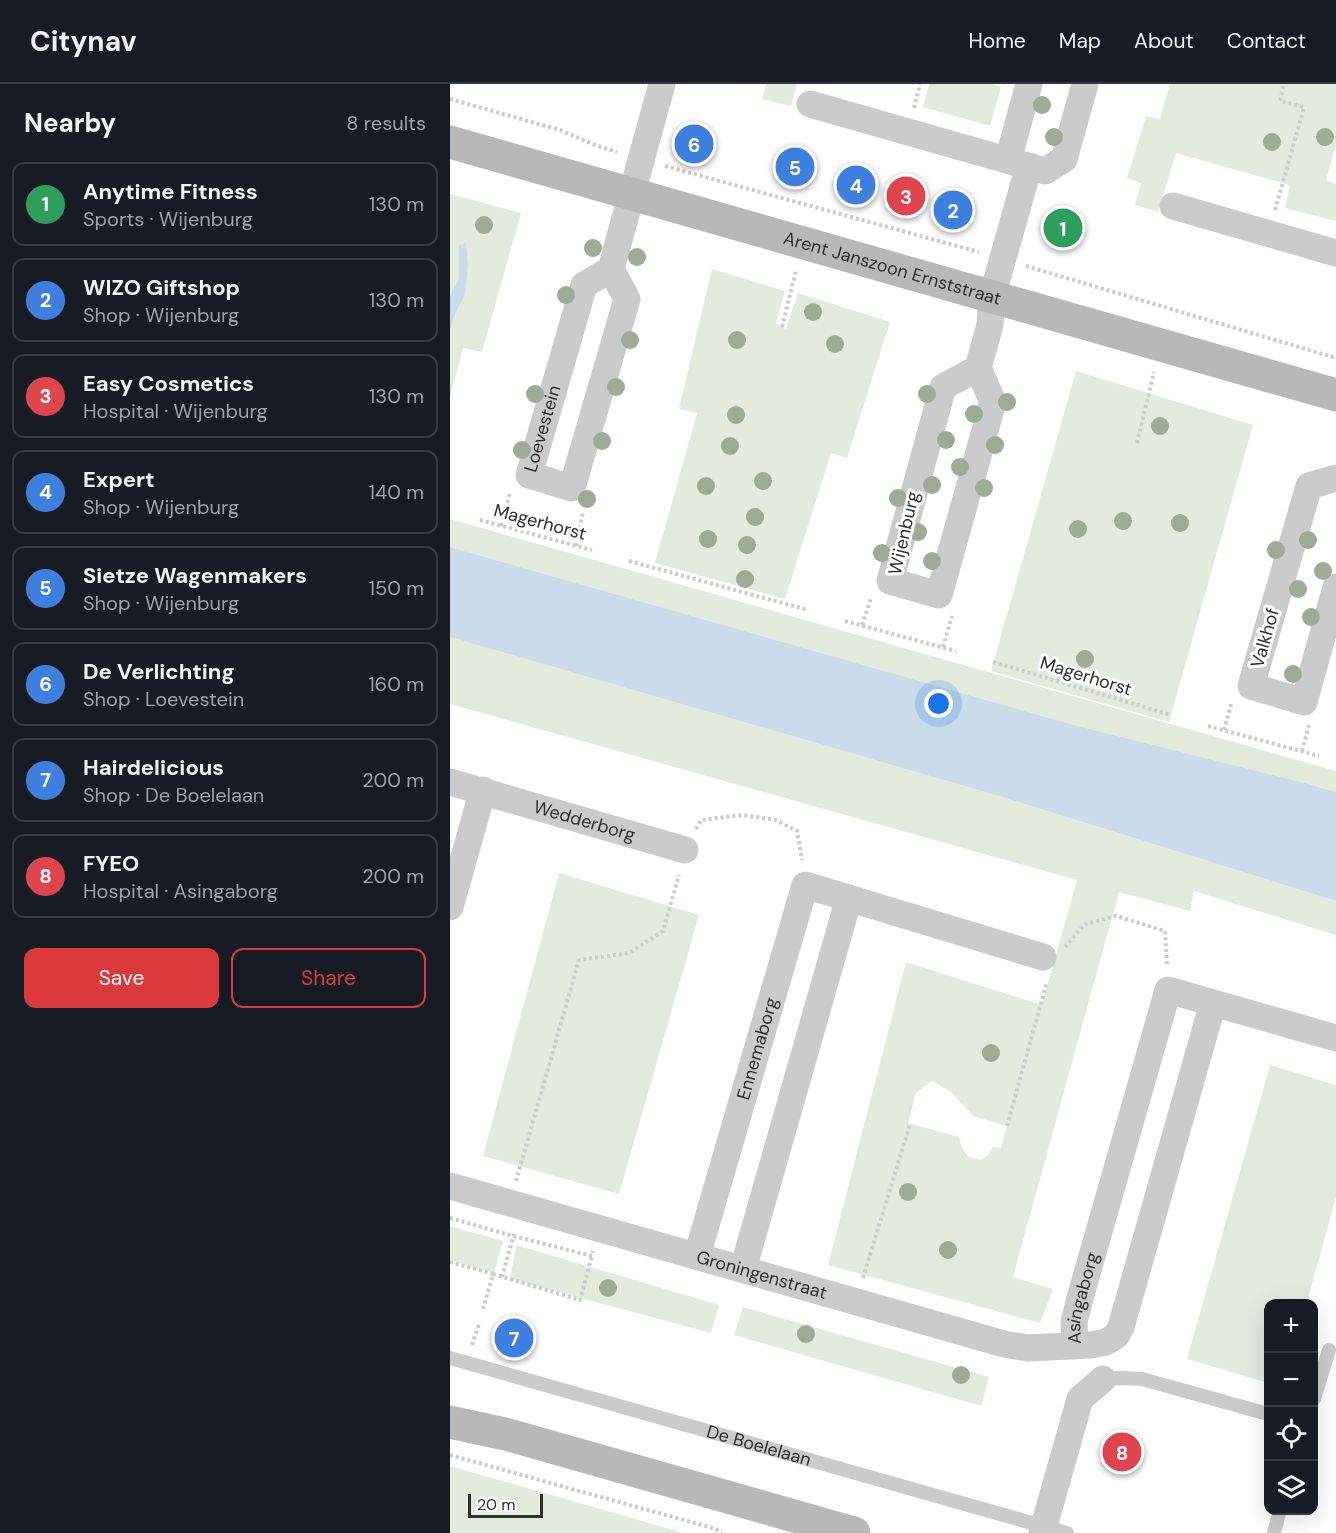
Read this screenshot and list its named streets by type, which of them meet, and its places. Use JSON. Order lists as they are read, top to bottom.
{
  "streets": {
    "street": [
      "Arent Janszoon Ernststraat",
      "Loevestein",
      "Wijenburg",
      "Valkhof",
      "Wedderborg",
      "Ennemaborg",
      "Groningenstraat",
      "Asingaborg"
    ],
    "lane": ["De Boelelaan"],
    "path": ["Magerhorst"]
  },
  "crossings": [
    ["Ennemaborg", "Groningenstraat"],
    ["Groningenstraat", "Asingaborg"]
  ],
  "scale_bar": "20 m",
  "page": {
    "header": "Citynav",
    "nav": [
      "Home",
      "Map",
      "About",
      "Contact"
    ],
    "heading": ["Nearby", "8 results"],
    "pins": [
      "6",
      "5",
      "4",
      "3",
      "2",
      "1",
      "7",
      "8"
    ],
    "list": [
      {
        "mark": "1",
        "name": "Anytime Fitness",
        "note": "Sports · Wijenburg",
        "value": "130 m"
      },
      {
        "mark": "2",
        "name": "WIZO Giftshop",
        "note": "Shop · Wijenburg",
        "value": "130 m"
      },
      {
        "mark": "3",
        "name": "Easy Cosmetics",
        "note": "Hospital · Wijenburg",
        "value": "130 m"
      },
      {
        "mark": "4",
        "name": "Expert",
        "note": "Shop · Wijenburg",
        "value": "140 m"
      },
      {
        "mark": "5",
        "name": "Sietze Wagenmakers",
        "note": "Shop · Wijenburg",
        "value": "150 m"
      },
      {
        "mark": "6",
        "name": "De Verlichting",
        "note": "Shop · Loevestein",
        "value": "160 m"
      },
      {
        "mark": "7",
        "name": "Hairdelicious",
        "note": "Shop · De Boelelaan",
        "value": "200 m"
      },
      {
        "mark": "8",
        "name": "FYEO",
        "note": "Hospital · Asingaborg",
        "value": "200 m"
      }
    ],
    "buttons": ["Save", "Share"],
    "map_buttons": ["+", "−"],
    "scale": "20 m"
  }
}
